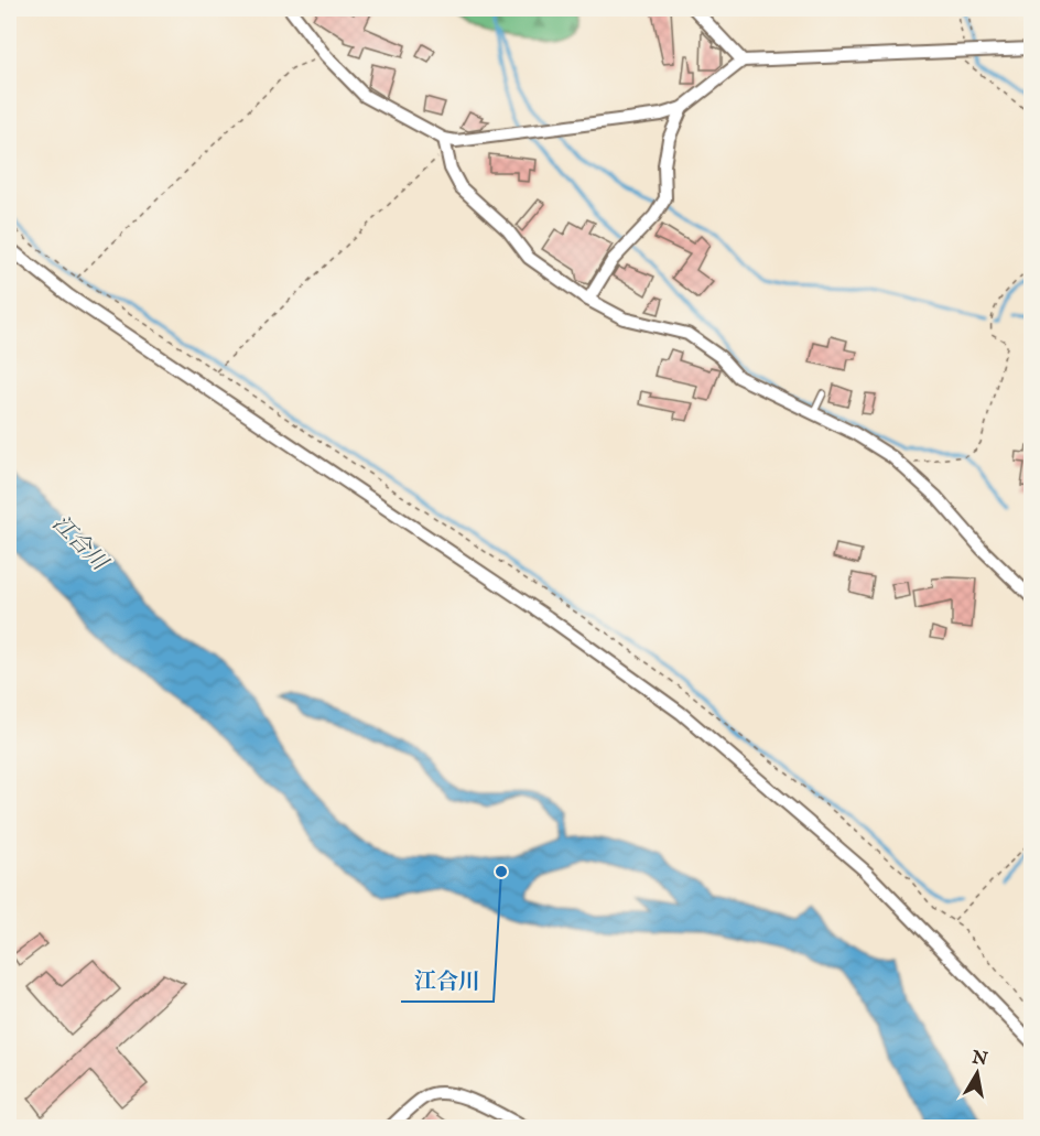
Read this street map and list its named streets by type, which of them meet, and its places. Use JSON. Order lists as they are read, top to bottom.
{
  "water": ["江合川"],
  "places": ["江合川"],
  "north": "top"
}
